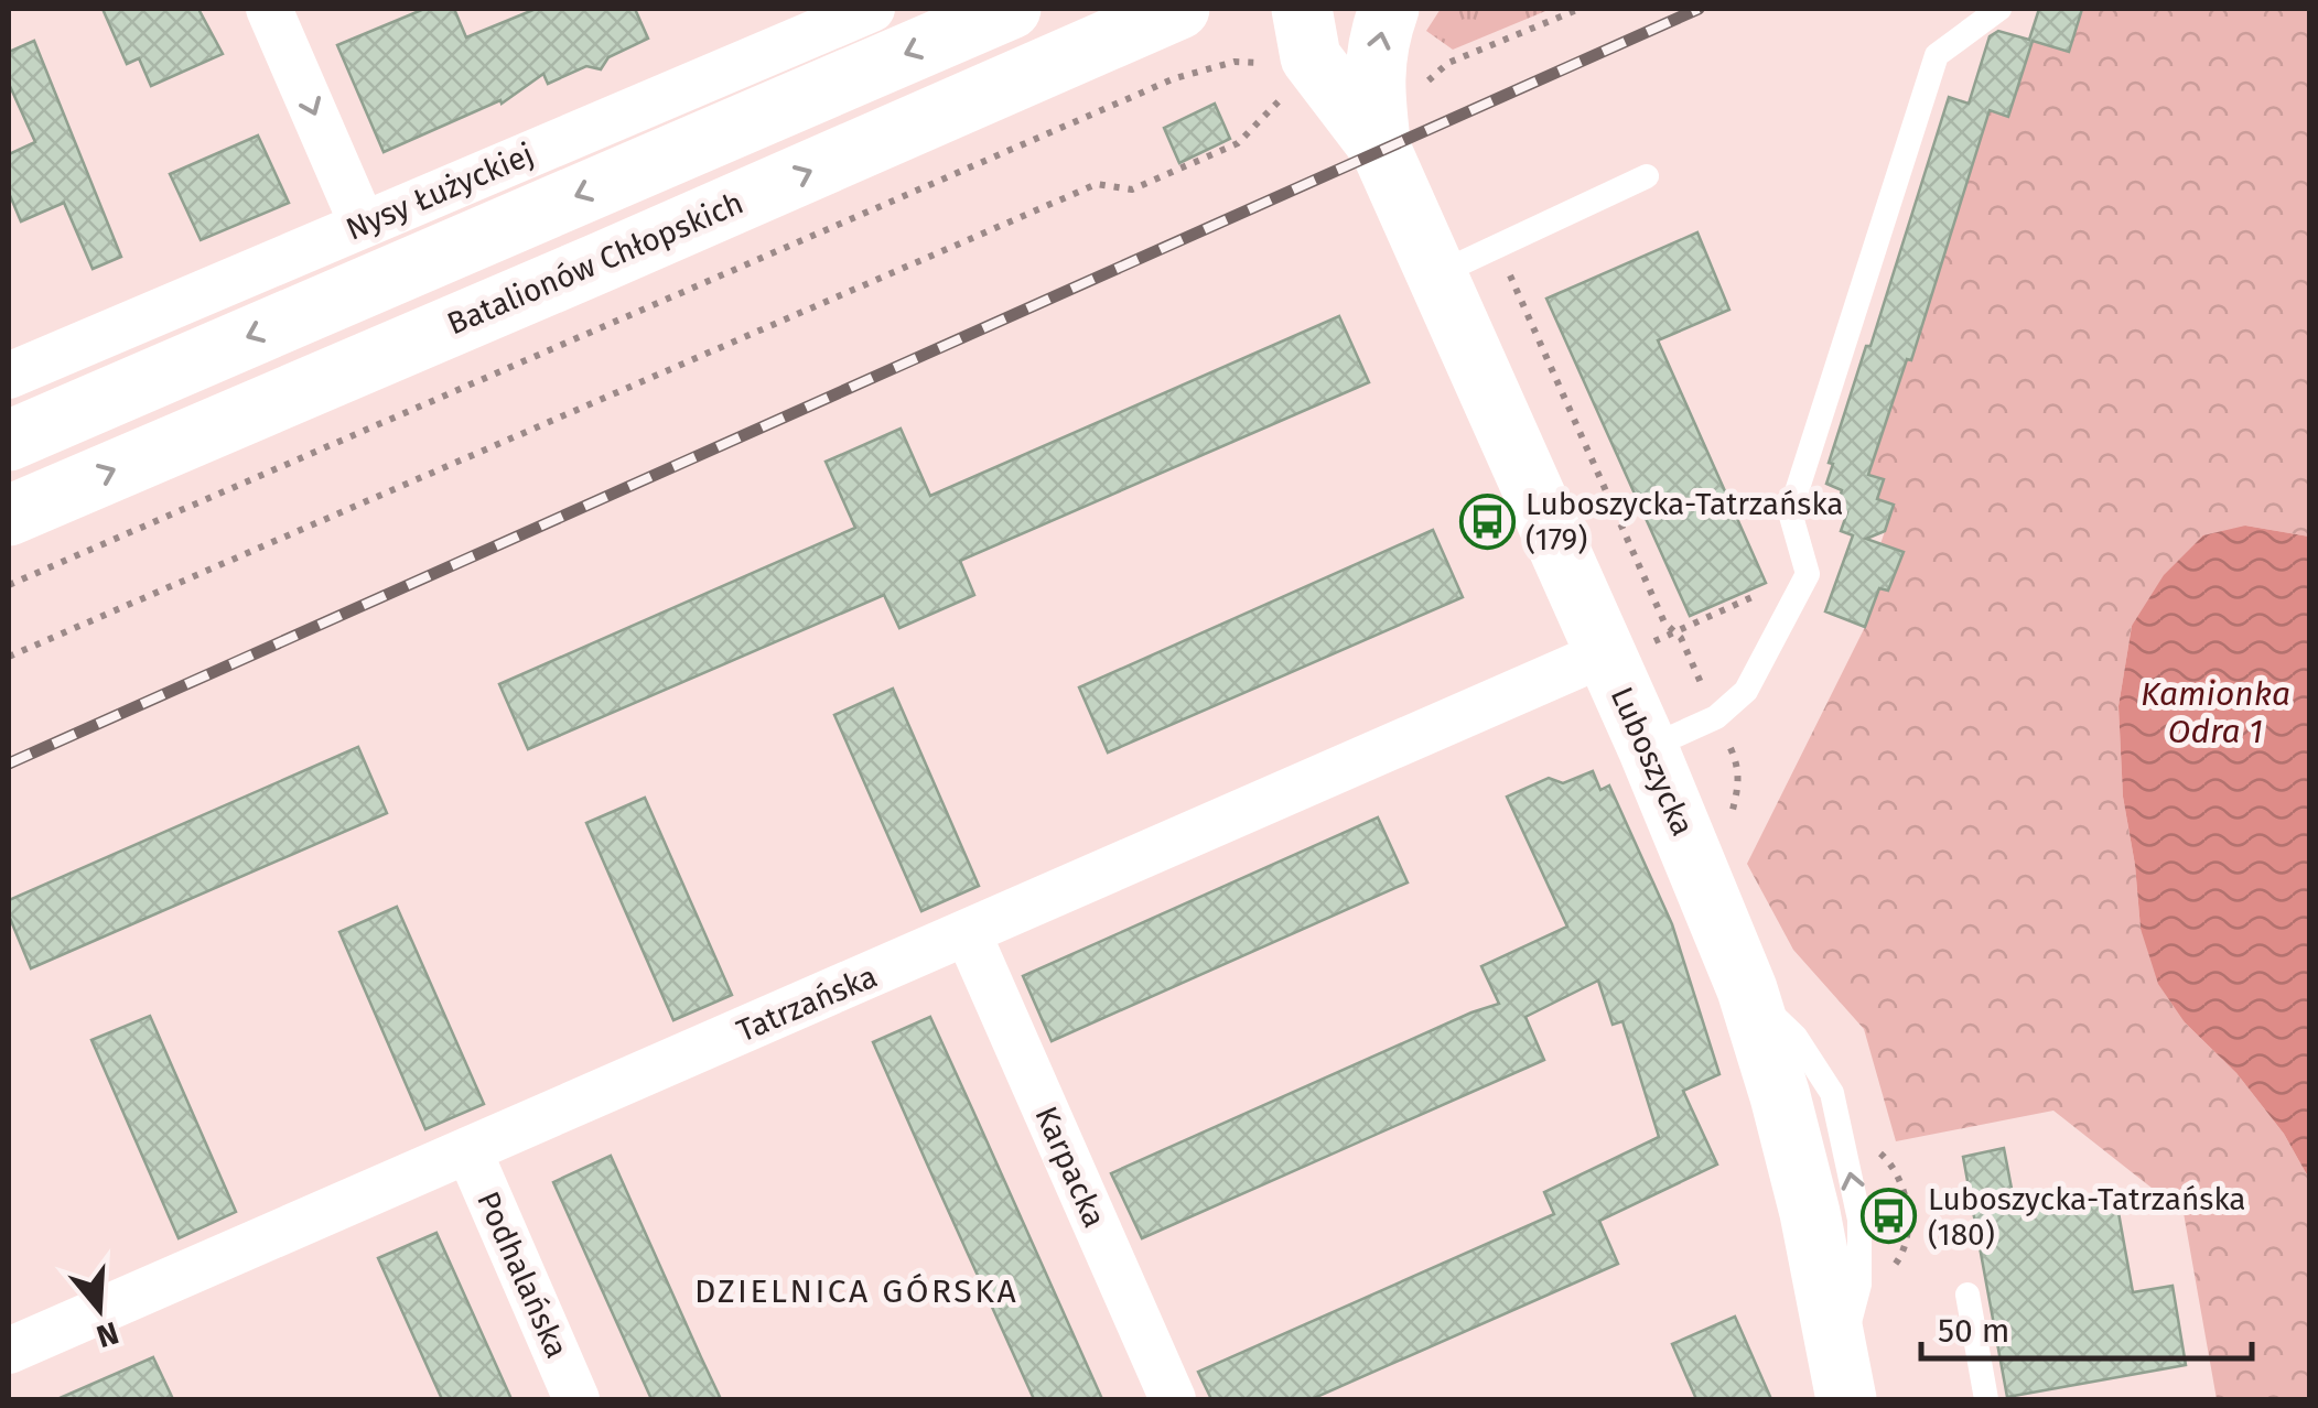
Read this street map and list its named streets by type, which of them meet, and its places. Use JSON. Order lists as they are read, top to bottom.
{
  "streets": {
    "main road": ["Batalionów Chłopskich", "Luboszycka"],
    "street": [
      "Nysy Łużyckiej",
      "Tatrzańska",
      "Karpacka",
      "Podhalańska"
    ]
  },
  "crossings": [
    ["Luboszycka", "Tatrzańska"],
    ["Tatrzańska", "Karpacka"],
    ["Tatrzańska", "Podhalańska"]
  ],
  "districts": ["DZIELNICA GÓRSKA"],
  "water": ["Kamionka Odra 1"],
  "places": {
    "bus stop": ["Luboszycka-Tatrzańska (179)", "Luboszycka-Tatrzańska (180)"]
  },
  "scale_bar": "50 m",
  "north": "bottom"
}
